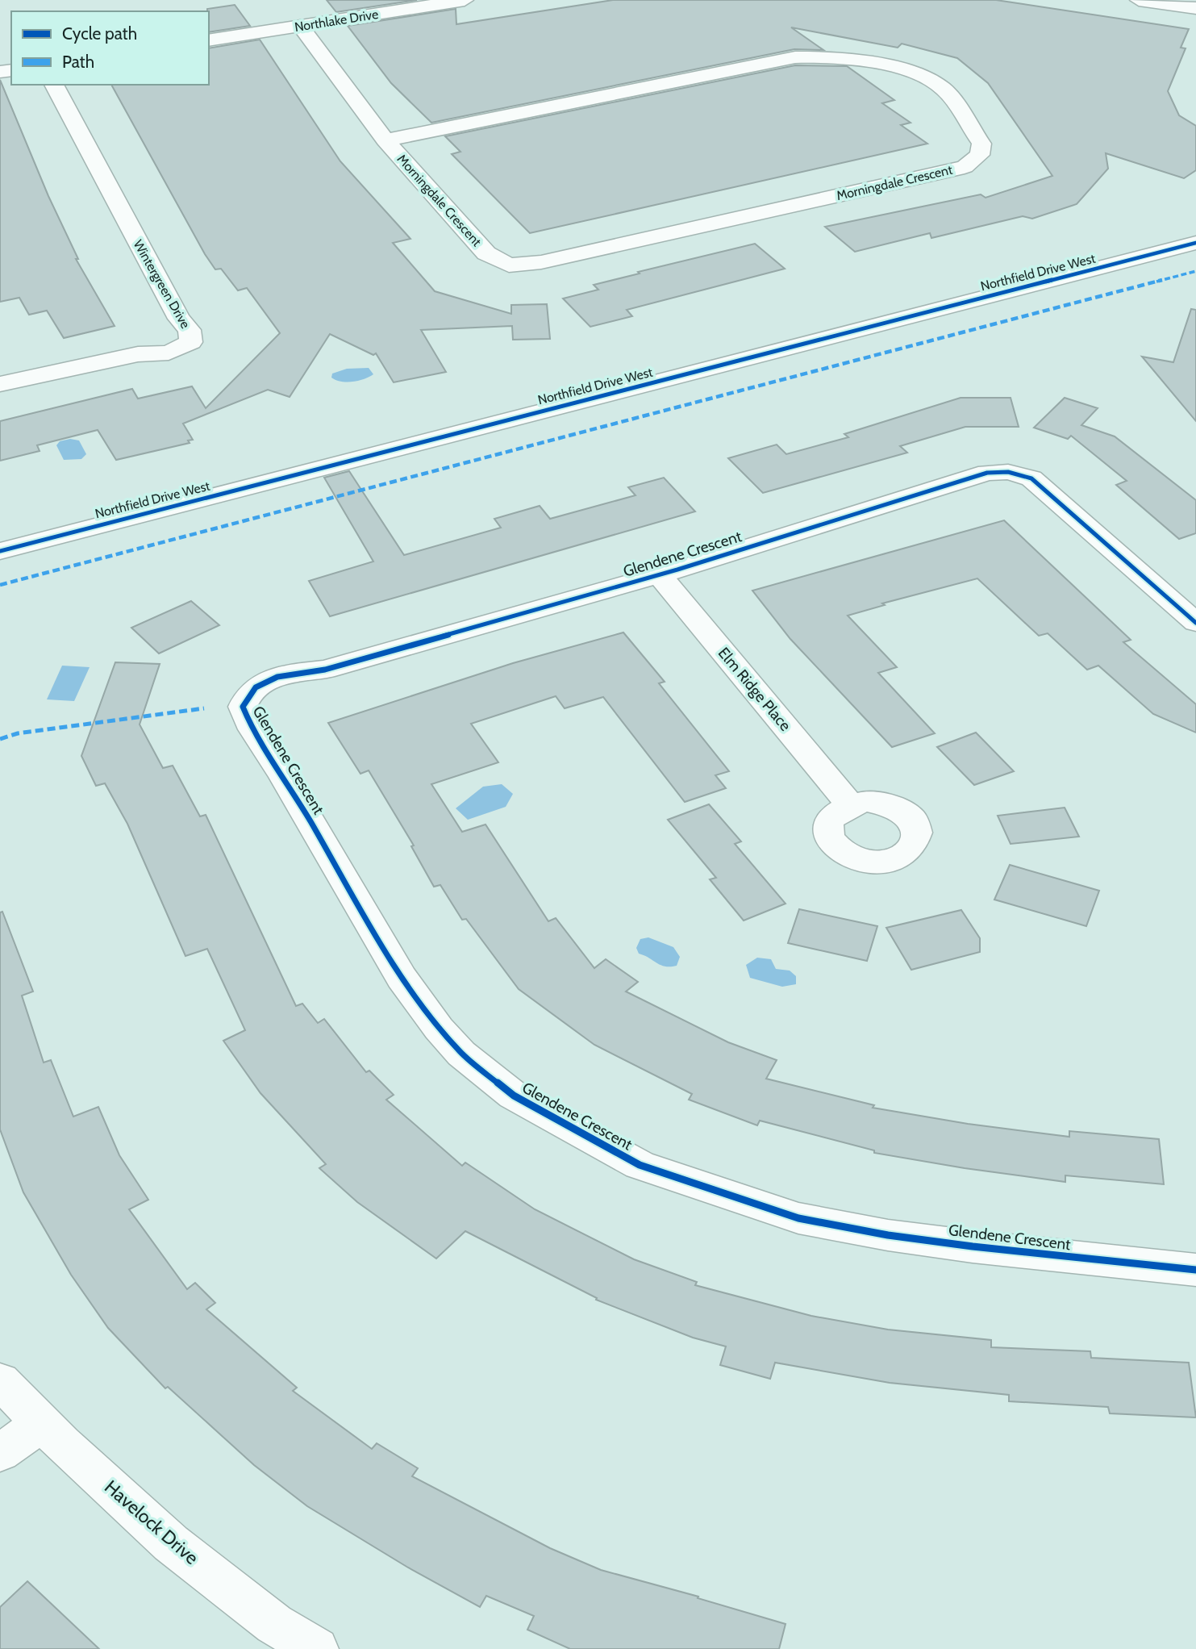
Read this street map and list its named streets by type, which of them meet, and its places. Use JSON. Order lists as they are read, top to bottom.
{
  "streets": {
    "street": [
      "Northlake Drive",
      "Morningdale Crescent",
      "Northfield Drive West",
      "Wintergreen Drive",
      "Glendene Crescent",
      "Elm Ridge Place",
      "Havelock Drive"
    ]
  },
  "crossings": [
    ["Northlake Drive", "Morningdale Crescent"],
    ["Glendene Crescent", "Elm Ridge Place"]
  ],
  "legend": ["Cycle path", "Path"]
}
